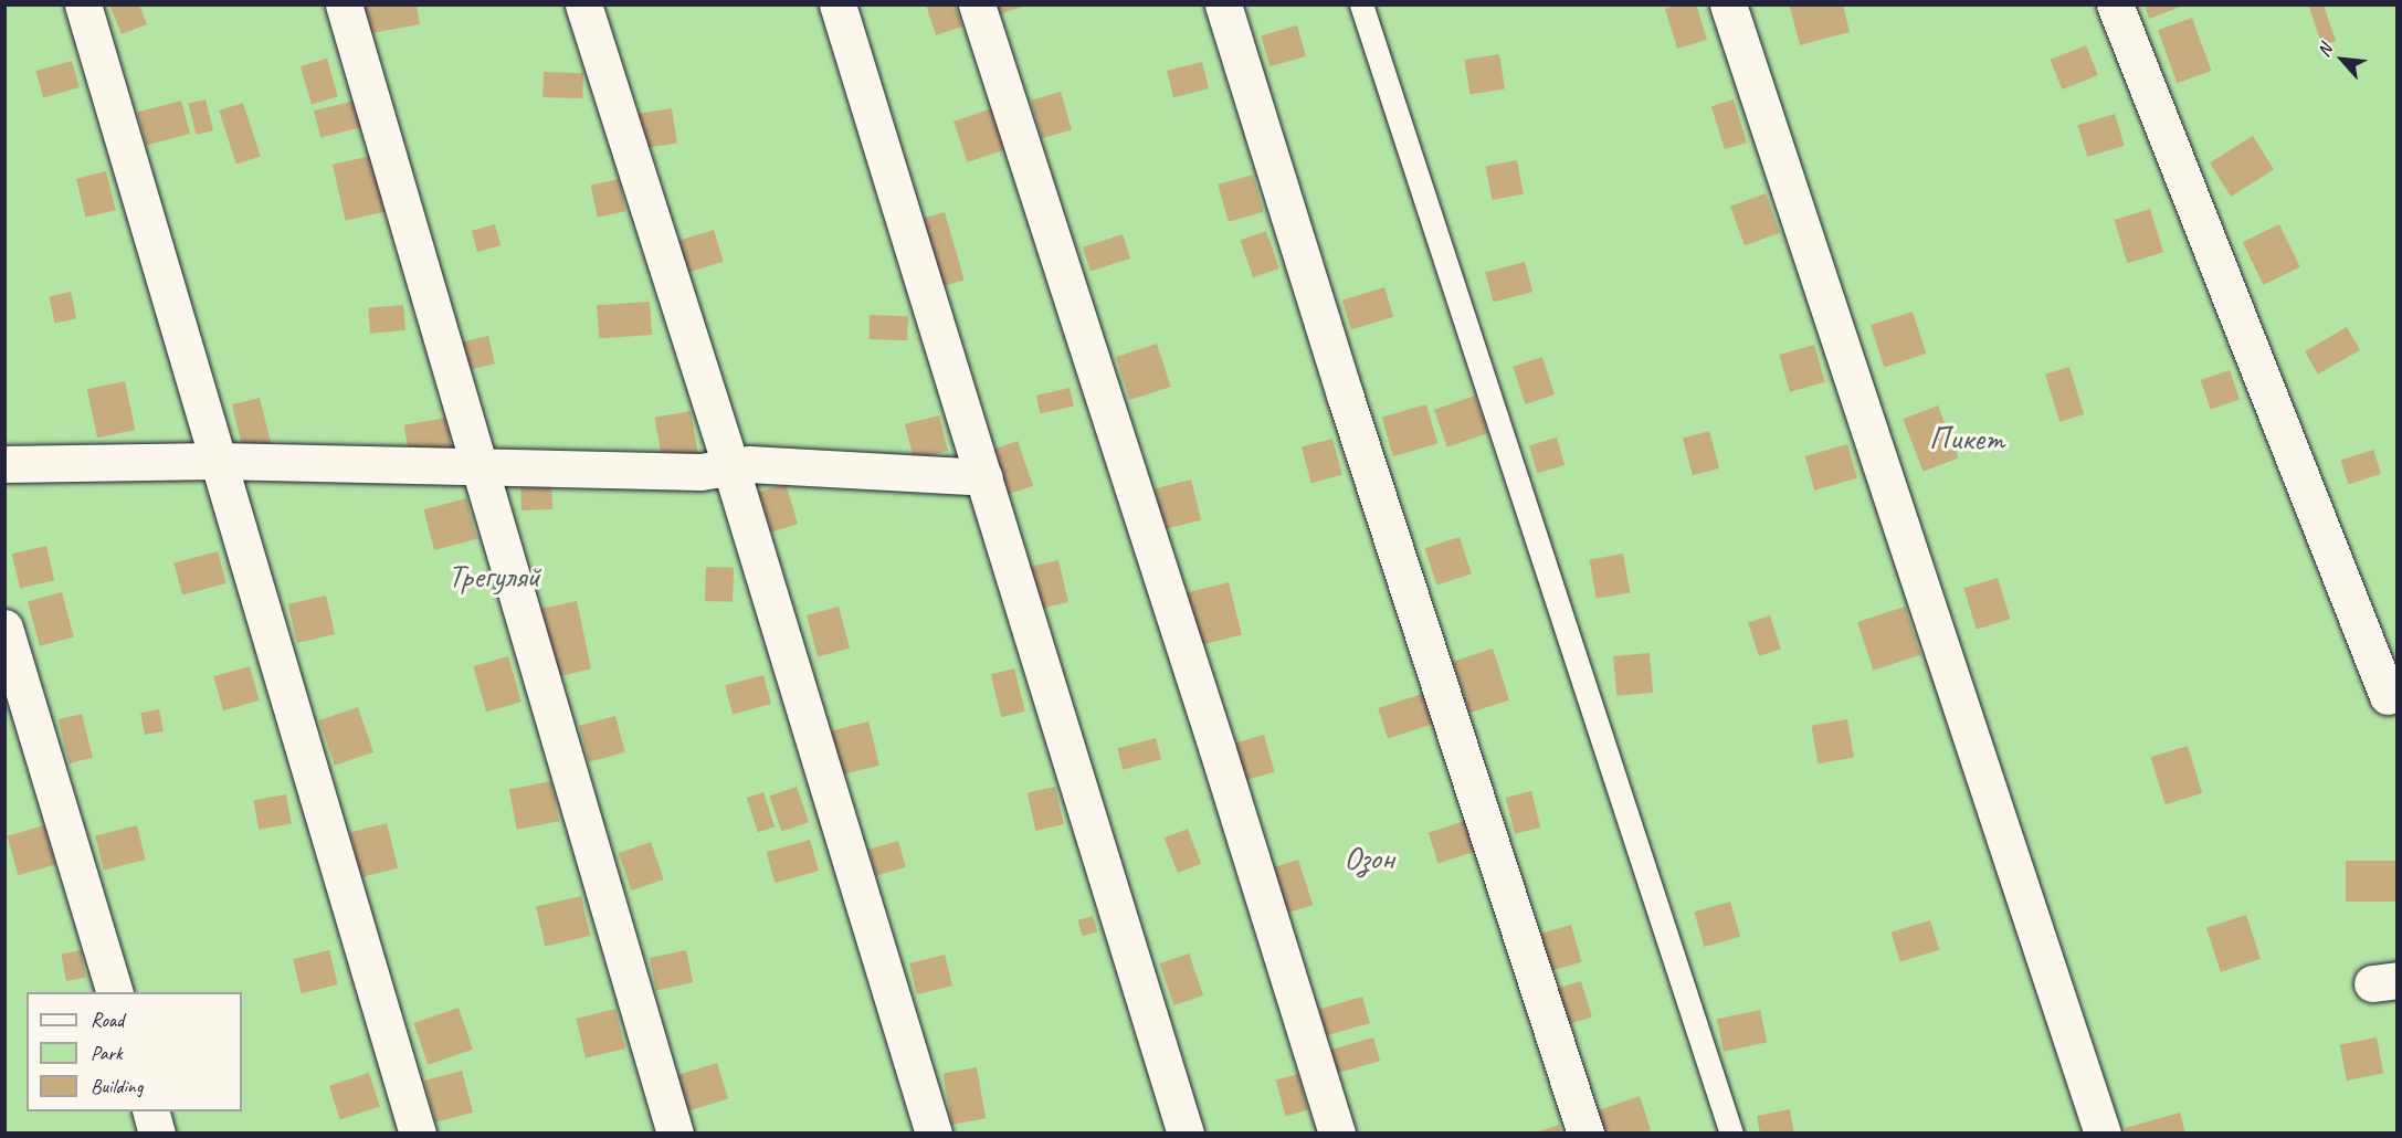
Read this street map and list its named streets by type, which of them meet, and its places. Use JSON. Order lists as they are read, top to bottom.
{
  "parks": ["Пикет", "Трегуляй", "Озон"],
  "legend": ["Road", "Park", "Building"],
  "north": "top left"
}
